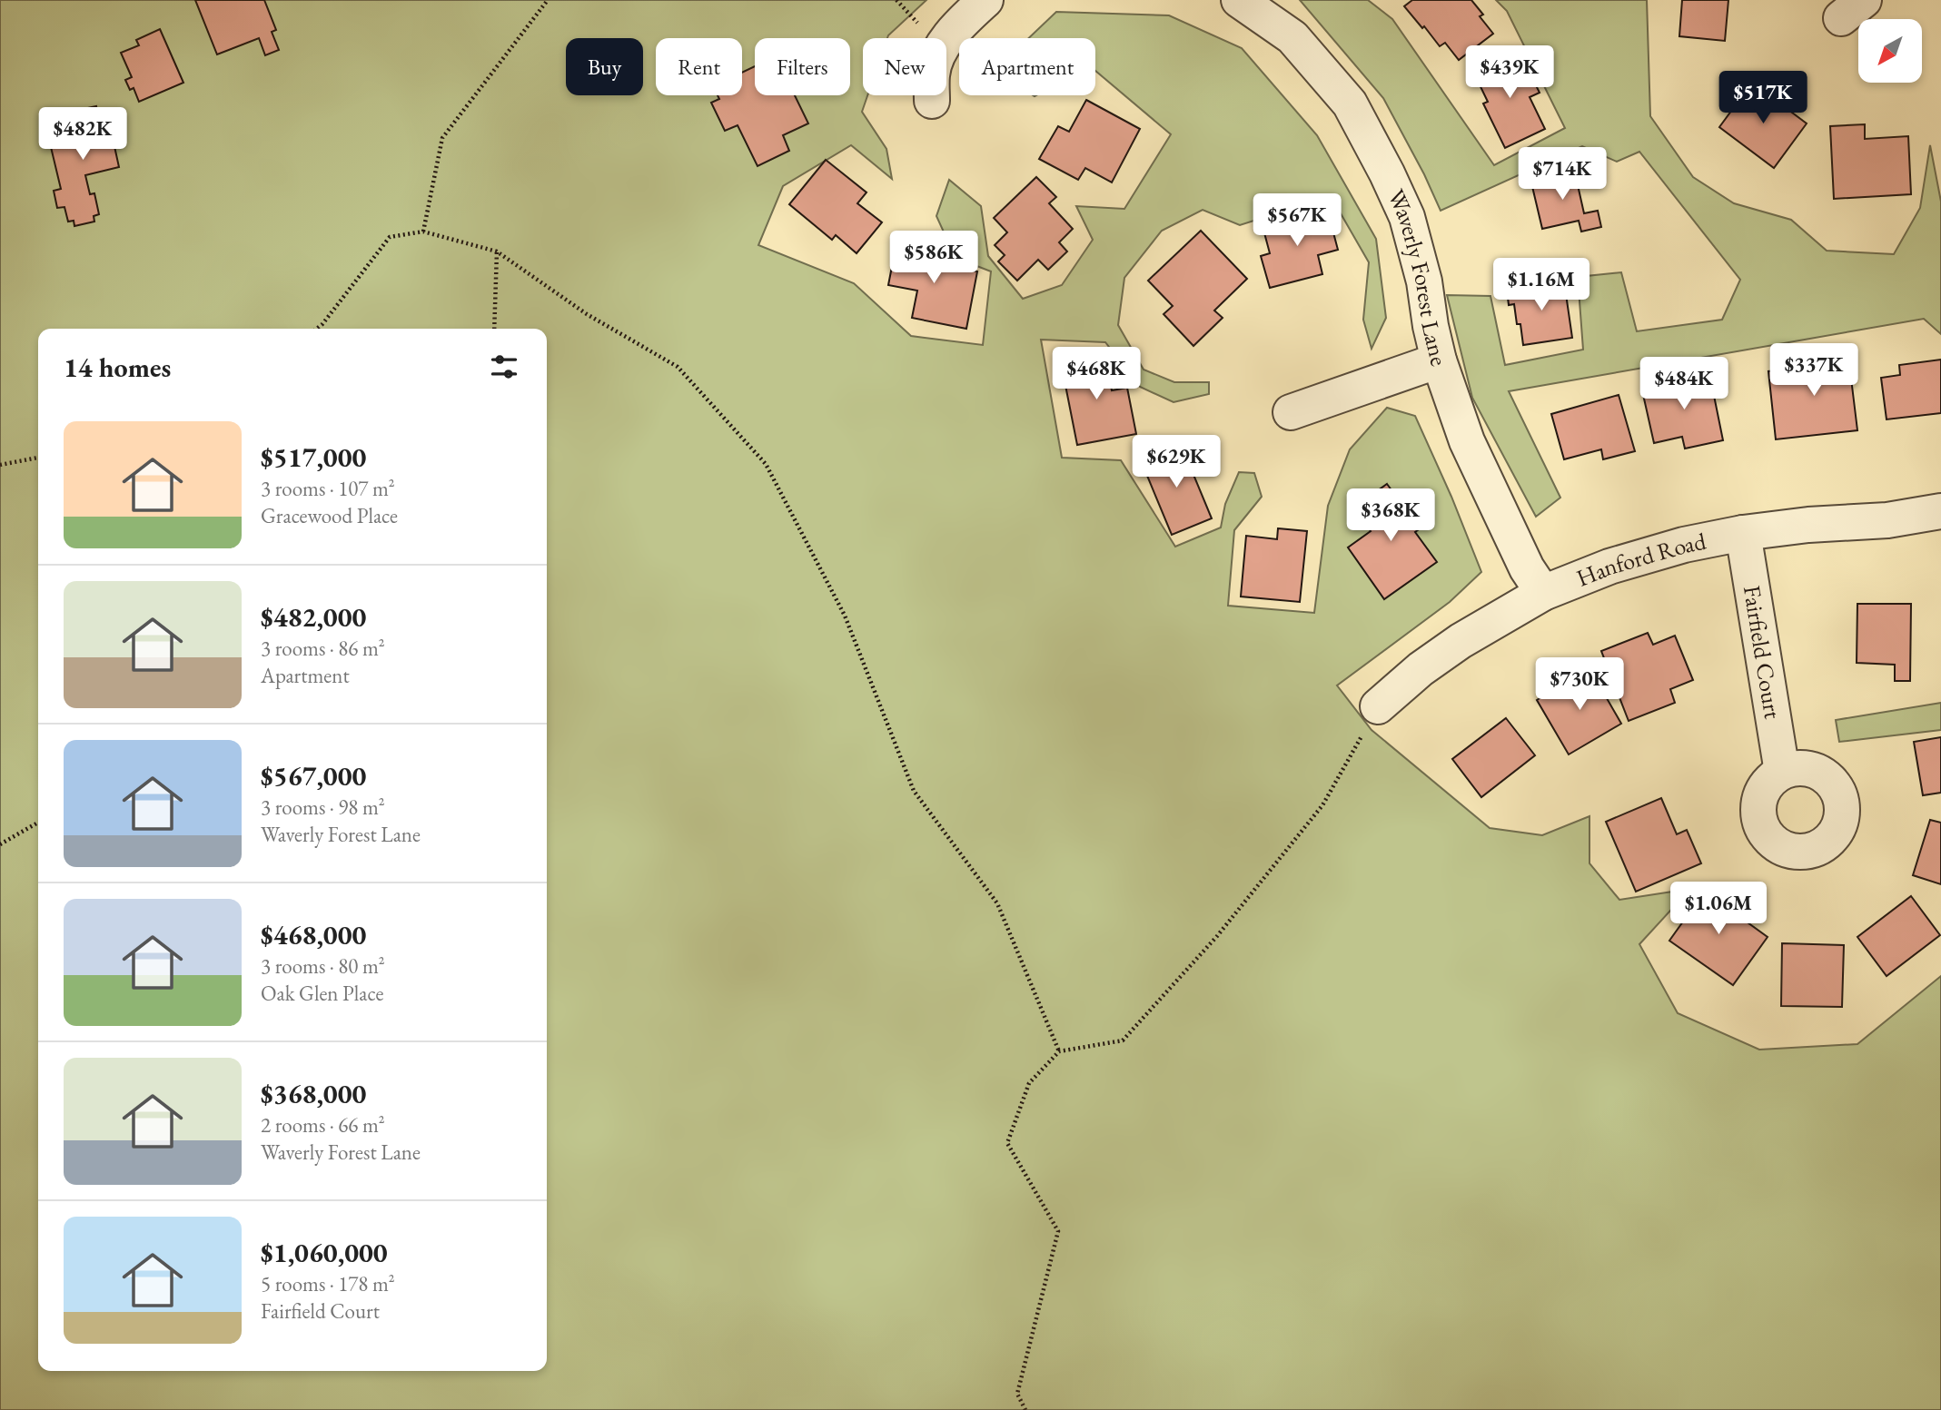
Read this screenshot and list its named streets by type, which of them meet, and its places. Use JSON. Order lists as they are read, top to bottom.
{
  "streets": {
    "street": ["Waverly Forest Lane", "Hanford Road", "Fairfield Court"]
  },
  "crossings": [
    ["Waverly Forest Lane", "Hanford Road"],
    ["Hanford Road", "Fairfield Court"]
  ],
  "north": "bottom left",
  "page": {
    "chip": [
      "Buy",
      "Rent",
      "Filters",
      "New",
      "Apartment"
    ],
    "price": [
      "$439K",
      "$517K",
      "$482K",
      "$714K",
      "$567K",
      "$586K",
      "$1.16M",
      "$337K",
      "$468K",
      "$484K",
      "$629K",
      "$368K",
      "$730K",
      "$1.06M"
    ],
    "heading": "14 homes",
    "list": [
      {
        "name": "$517,000",
        "note": "3 rooms · 107 m² · Gracewood Place"
      },
      {
        "name": "$482,000",
        "note": "3 rooms · 86 m² · Apartment"
      },
      {
        "name": "$567,000",
        "note": "3 rooms · 98 m² · Waverly Forest Lane"
      },
      {
        "name": "$468,000",
        "note": "3 rooms · 80 m² · Oak Glen Place"
      },
      {
        "name": "$368,000",
        "note": "2 rooms · 66 m² · Waverly Forest Lane"
      },
      {
        "name": "$1,060,000",
        "note": "5 rooms · 178 m² · Fairfield Court"
      }
    ]
  }
}
